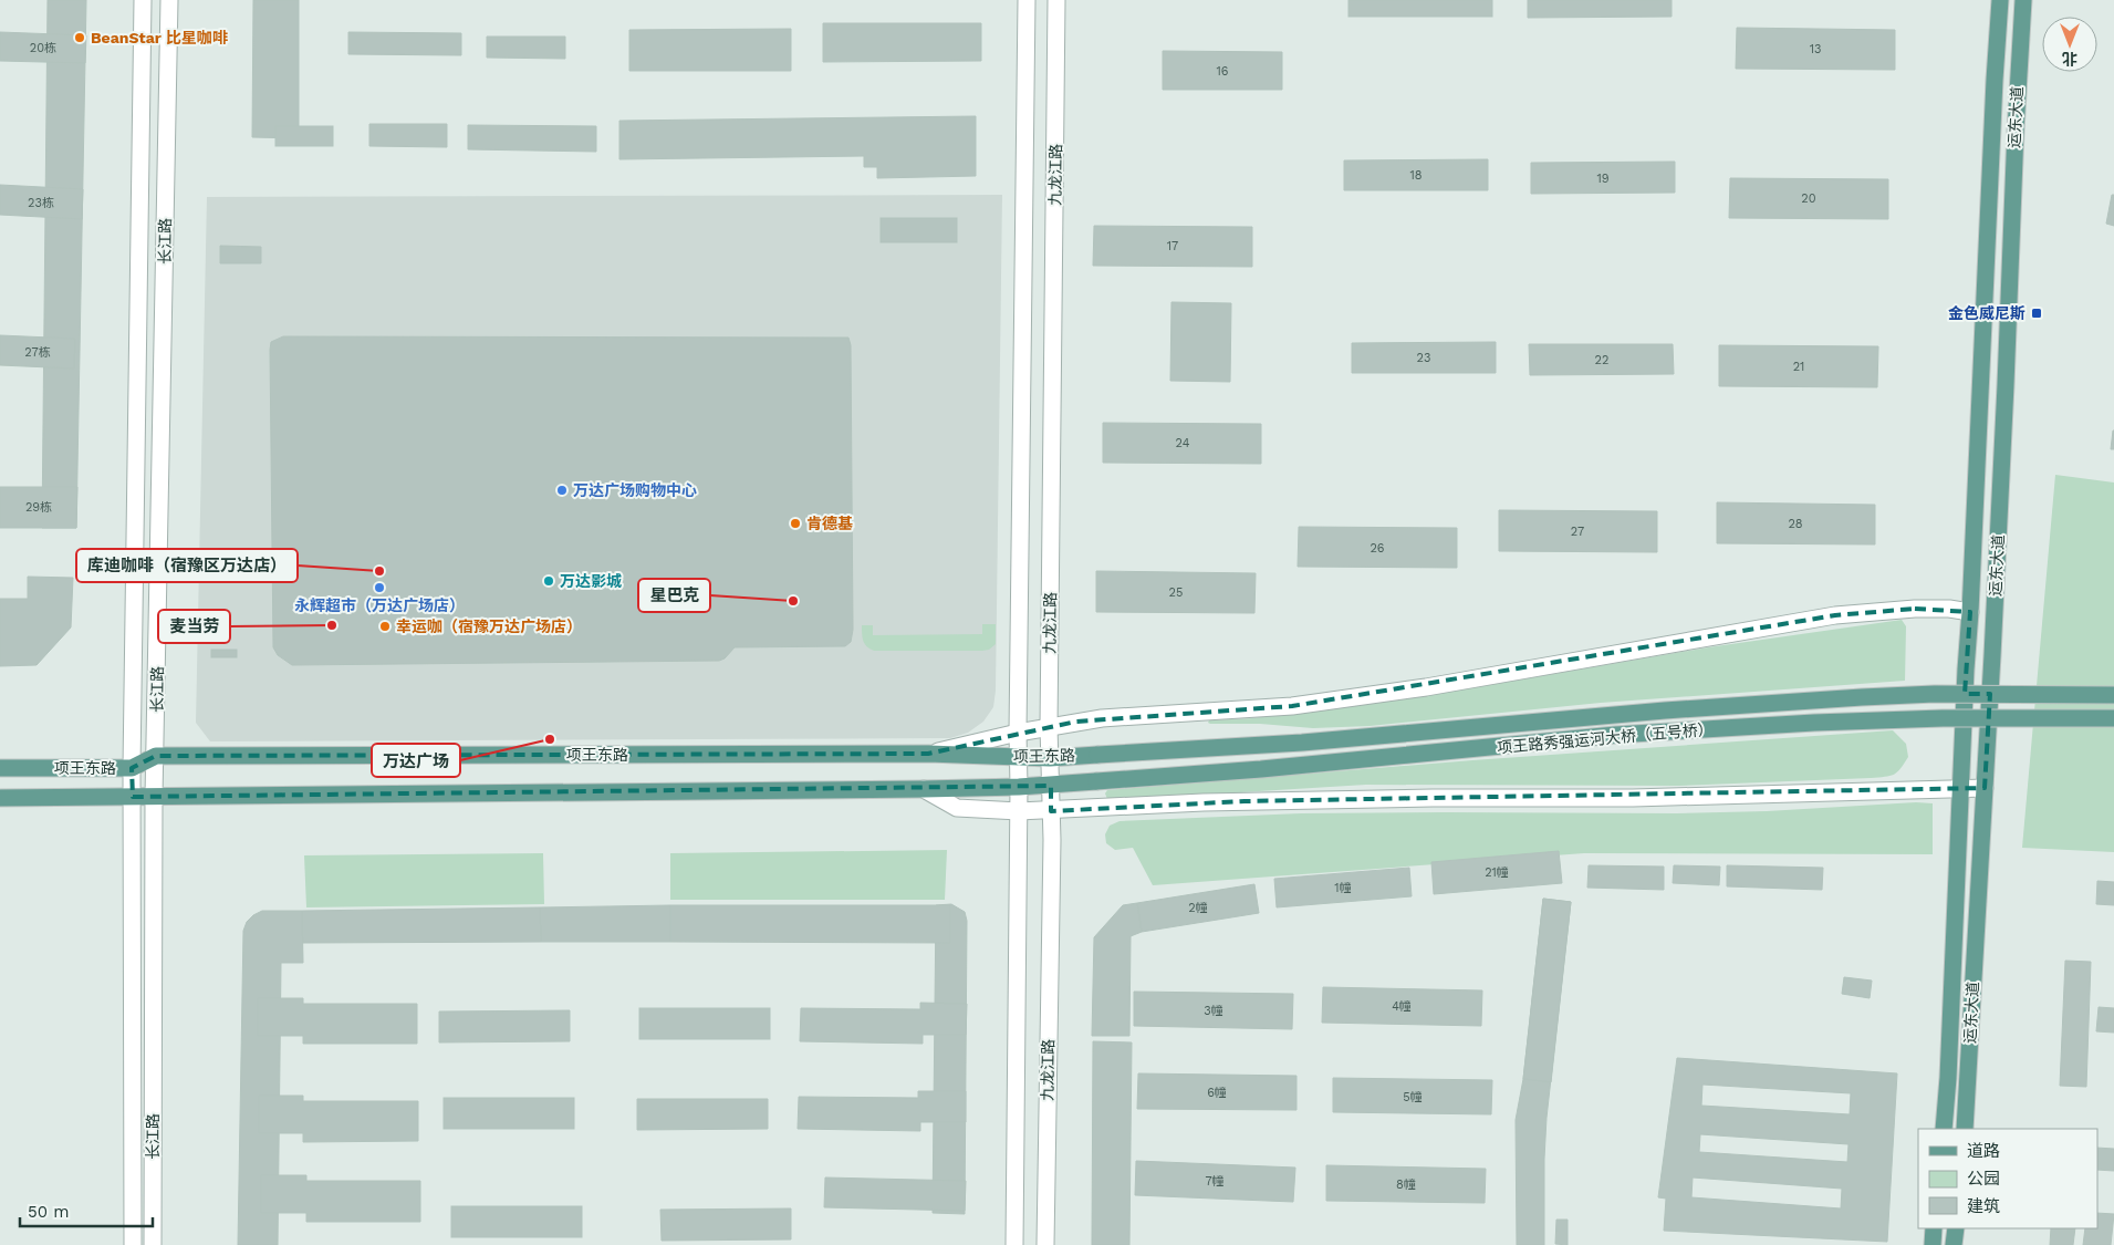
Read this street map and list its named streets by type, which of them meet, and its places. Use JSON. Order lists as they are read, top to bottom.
{
  "streets": {
    "main road": ["运东大道", "项王路秀强运河大桥（五号桥）", "项王东路"],
    "street": ["九龙江路", "长江路"]
  },
  "crossings": [
    ["九龙江路", "项王东路"],
    ["长江路", "项王东路"],
    ["项王路秀强运河大桥（五号桥）", "项王东路"]
  ],
  "places": {
    "other": [
      "BeanStar 比星咖啡",
      "万达广场购物中心",
      "肯德基",
      "库迪咖啡（宿豫区万达店）",
      "万达影城",
      "永辉超市（万达广场店）",
      "星巴克",
      "麦当劳",
      "幸运咖（宿豫万达广场店）",
      "万达广场"
    ],
    "transit": ["金色威尼斯"]
  },
  "house_numbers": [
    "20栋",
    "13",
    "16",
    "18",
    "19",
    "20",
    "23栋",
    "17",
    "27栋",
    "23",
    "22",
    "21",
    "24",
    "29栋",
    "28",
    "27",
    "26",
    "25",
    "21幢",
    "1幢",
    "2幢",
    "4幢",
    "3幢",
    "6幢",
    "5幢",
    "7幢",
    "8幢"
  ],
  "legend": ["道路", "公园", "建筑"],
  "scale_bar": "50 m",
  "north": "bottom"
}
